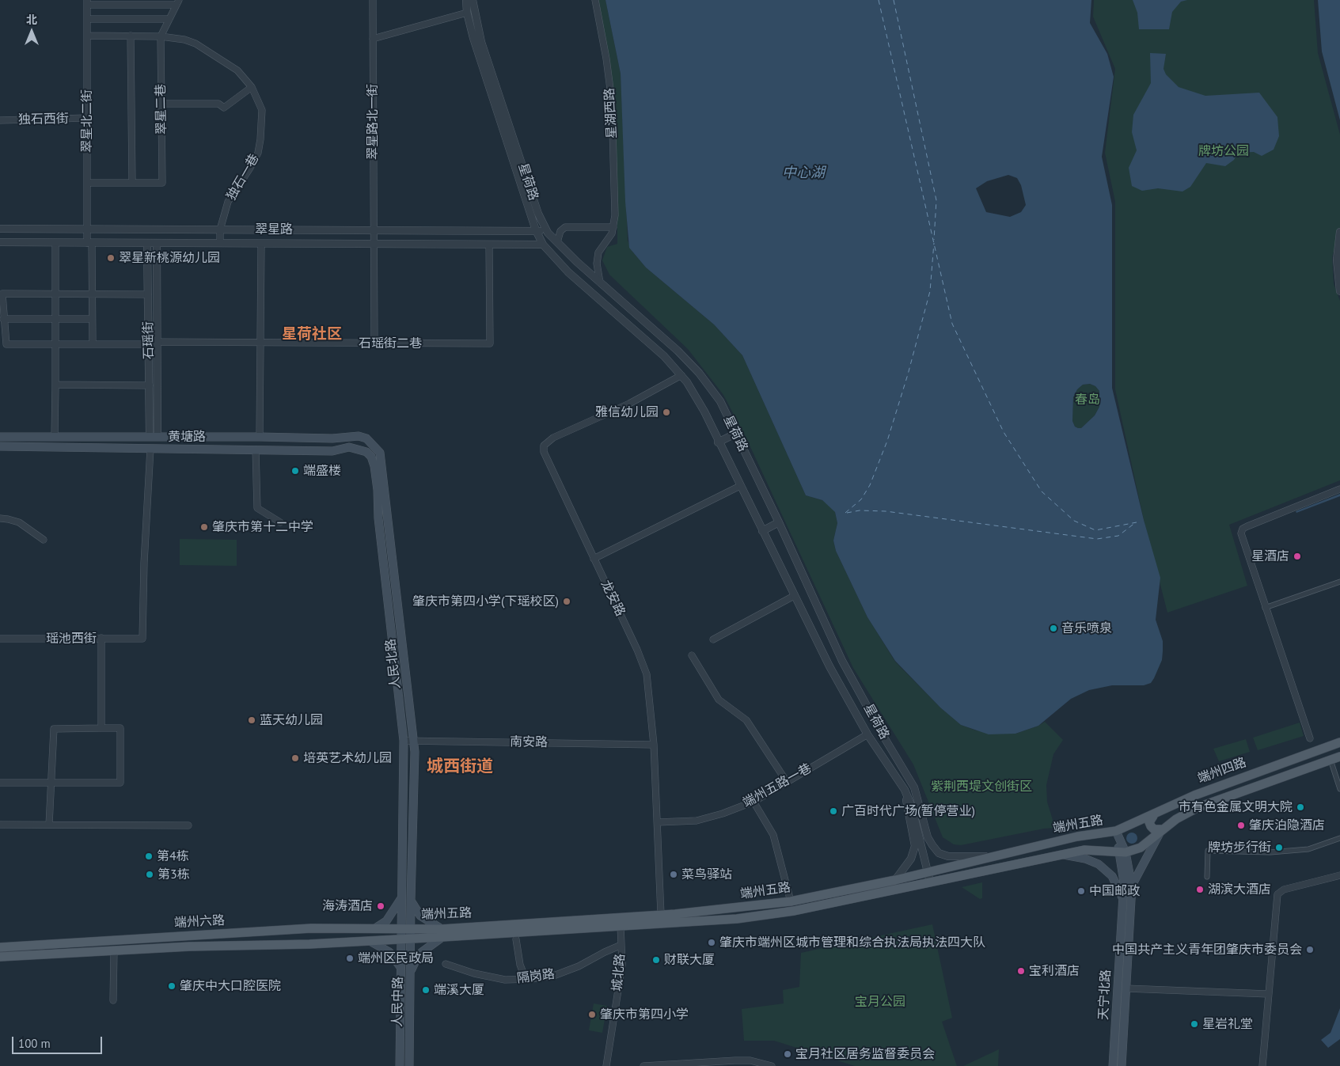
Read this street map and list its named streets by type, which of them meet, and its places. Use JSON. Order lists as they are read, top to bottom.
{
  "streets": {
    "main road": [
      "黄塘路",
      "人民北路",
      "端州四路",
      "端州五路",
      "端州六路",
      "天宁北路",
      "人民中路"
    ],
    "street": [
      "翠星二巷",
      "星湖西路",
      "独石西街",
      "翠星北二街",
      "翠星路北一街",
      "独石一巷",
      "星荷路",
      "翠星路",
      "石瑶街",
      "石瑶街二巷",
      "龙安路",
      "瑶池西街",
      "南安路",
      "端州五路一巷",
      "城北路",
      "隔岗路"
    ]
  },
  "crossings": [
    ["独石西街", "翠星北二街"],
    ["翠星北二街", "翠星路"],
    ["翠星北二街", "石瑶街二巷"],
    ["翠星路北一街", "翠星路"],
    ["翠星路北一街", "石瑶街二巷"],
    ["独石一巷", "翠星路"],
    ["星荷路", "翠星路"],
    ["星荷路", "龙安路"],
    ["星荷路", "端州五路一巷"],
    ["星荷路", "端州五路"],
    ["翠星路", "石瑶街"],
    ["翠星路", "石瑶街二巷"],
    ["石瑶街", "石瑶街二巷"],
    ["石瑶街", "黄塘路"],
    ["黄塘路", "瑶池西街"],
    ["黄塘路", "人民北路"],
    ["龙安路", "南安路"],
    ["龙安路", "端州五路一巷"],
    ["龙安路", "端州五路"],
    ["人民北路", "南安路"],
    ["人民北路", "端州五路"],
    ["人民北路", "端州六路"],
    ["人民北路", "人民中路"],
    ["端州四路", "端州五路"],
    ["端州四路", "天宁北路"],
    ["端州五路", "端州六路"],
    ["端州五路", "城北路"],
    ["端州五路", "天宁北路"],
    ["端州五路", "人民中路"],
    ["端州六路", "人民中路"],
    ["城北路", "隔岗路"]
  ],
  "districts": ["星荷社区", "城西街道"],
  "water": ["中心湖"],
  "parks": [
    "牌坊公园",
    "春岛",
    "紫荆西堤文创街区",
    "宝月公园"
  ],
  "places": [
    "翠星新桃源幼儿园",
    "雅信幼儿园",
    "端盛楼",
    "肇庆市第十二中学",
    "星酒店",
    "肇庆市第四小学(下瑶校区)",
    "音乐喷泉",
    "蓝天幼儿园",
    "培英艺术幼儿园",
    "市有色金属文明大院",
    "广百时代广场(暂停营业)",
    "肇庆泊隐酒店",
    "牌坊步行街",
    "第4栋",
    "第3栋",
    "菜鸟驿站",
    "湖滨大酒店",
    "中国邮政",
    "海涛酒店",
    "肇庆市端州区城市管理和综合执法局执法四大队",
    "中国共产主义青年团肇庆市委员会",
    "端州区民政局",
    "财联大厦",
    "宝利酒店",
    "肇庆中大口腔医院",
    "端溪大厦",
    "肇庆市第四小学",
    "星岩礼堂",
    "宝月社区居务监督委员会"
  ],
  "scale_bar": "100 m",
  "north": "top"
}
